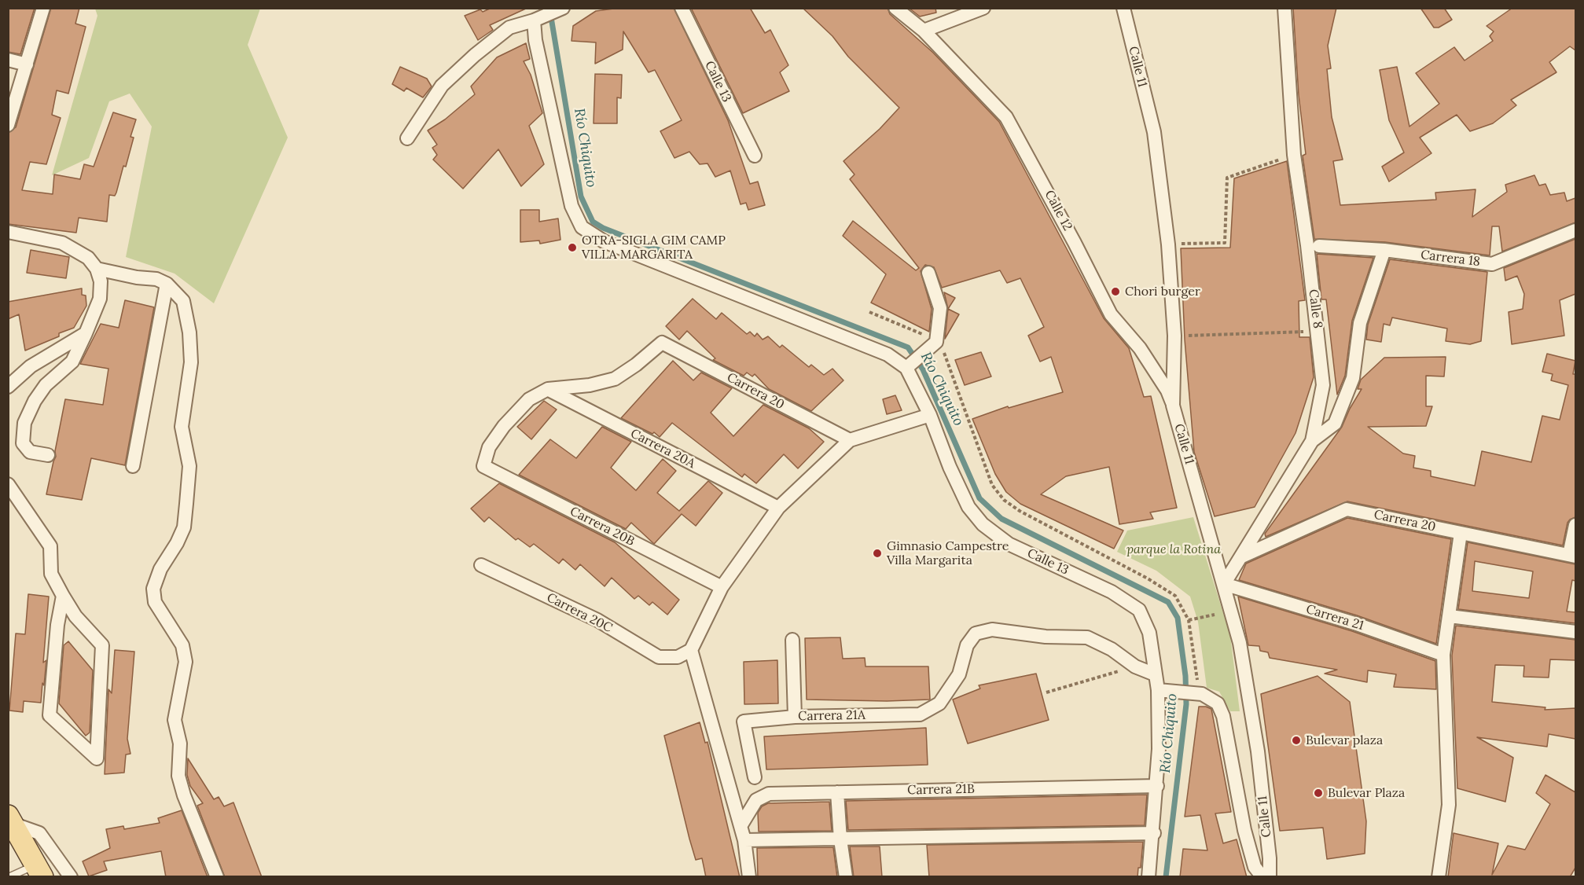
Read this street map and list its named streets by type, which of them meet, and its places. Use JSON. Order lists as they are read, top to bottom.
{
  "streets": {
    "street": [
      "Calle 11",
      "Calle 13",
      "Calle 12",
      "Carrera 18",
      "Calle 8",
      "Carrera 20",
      "Carrera 20A",
      "Carrera 20B",
      "Carrera 20C",
      "Carrera 21",
      "Carrera 21A",
      "Carrera 21B"
    ]
  },
  "crossings": [
    ["Calle 11", "Calle 12"],
    ["Calle 11", "Calle 8"],
    ["Calle 11", "Carrera 21"],
    ["Calle 13", "Carrera 21B"],
    ["Calle 8", "Carrera 20"],
    ["Calle 8", "Carrera 21"],
    ["Carrera 20", "Carrera 20A"],
    ["Carrera 20", "Carrera 20B"],
    ["Carrera 20A", "Carrera 20B"]
  ],
  "water": ["Río Chiquito"],
  "parks": ["parque la Rotina"],
  "places": [
    "OTRA-SIGLA GIM CAMP VILLA MARGARITA",
    "Chori burger",
    "Gimnasio Campestre Villa Margarita",
    "Bulevar plaza",
    "Bulevar Plaza"
  ]
}
